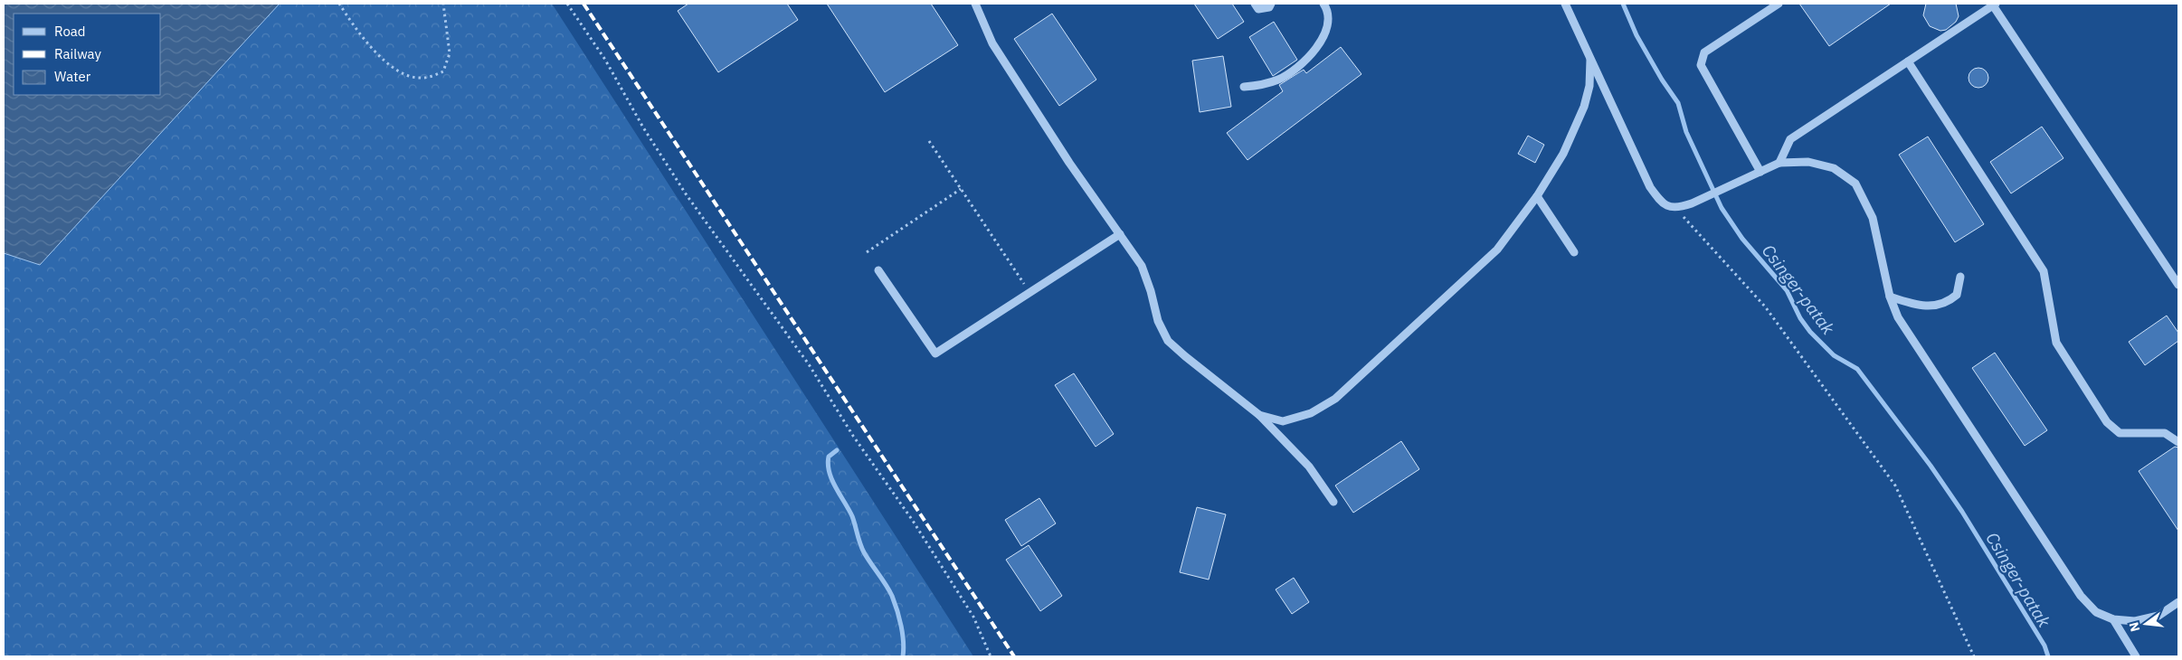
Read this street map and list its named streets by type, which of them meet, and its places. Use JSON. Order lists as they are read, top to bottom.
{
  "water": ["Csinger-patak"],
  "legend": ["Road", "Railway", "Water"],
  "north": "left"
}
